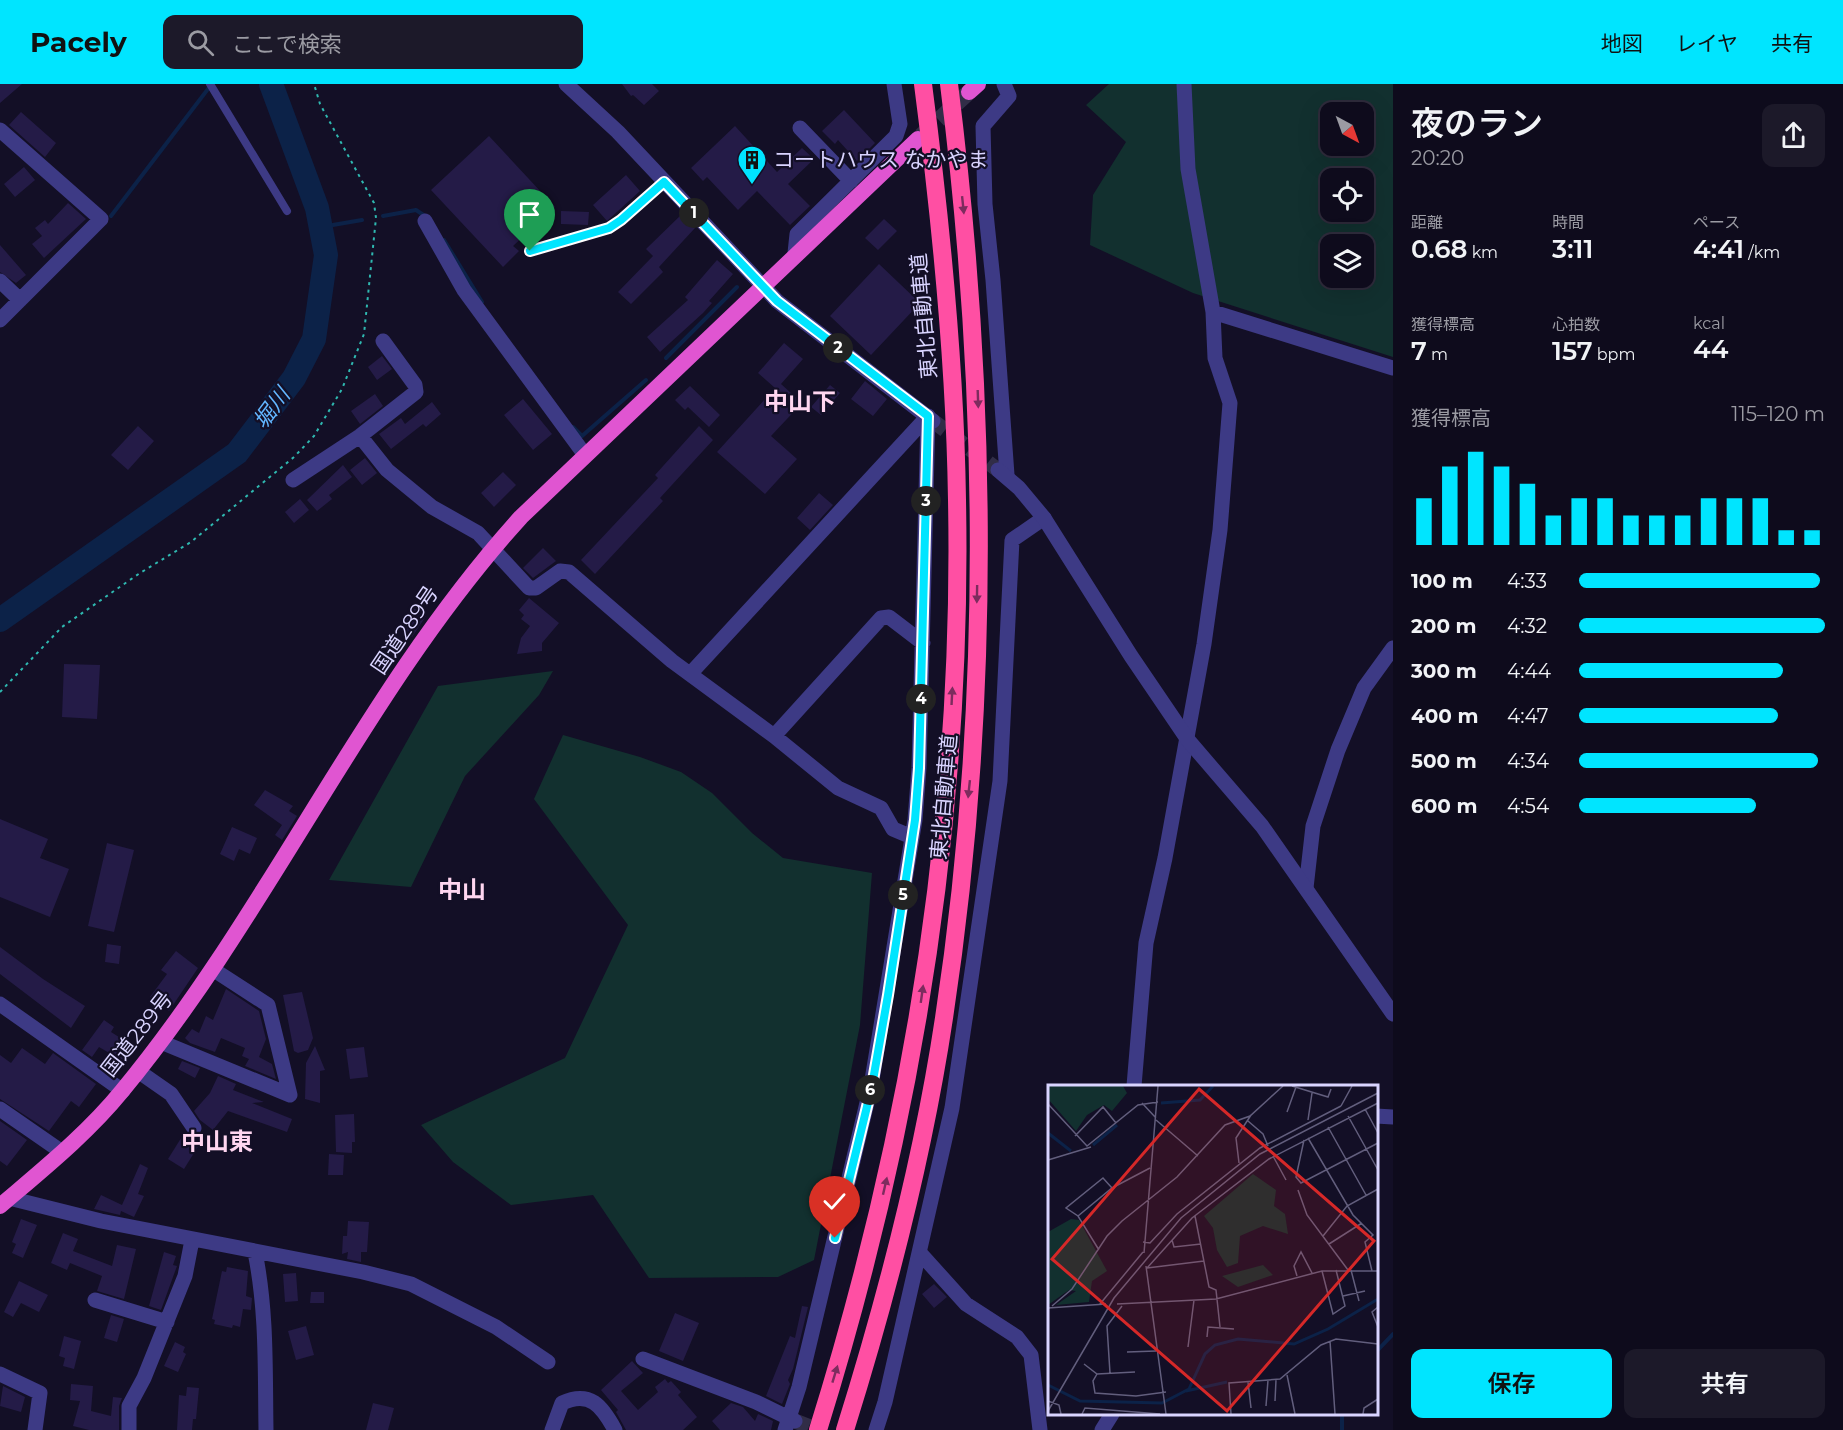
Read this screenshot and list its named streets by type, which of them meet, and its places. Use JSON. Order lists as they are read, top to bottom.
{
  "streets": {
    "highway": ["東北自動車道", "国道289号"]
  },
  "districts": ["中山下", "中山", "中山東"],
  "water": ["堀川"],
  "places": {
    "building": ["コートハウス なかやま"]
  },
  "north": "bottom right",
  "page": {
    "header": "Pacely",
    "search": "ここで検索",
    "nav": ["地図", "レイヤ", "共有"],
    "heading": ["夜のラン", "20:20"],
    "stats": [
      ["距離", "0.68 km"],
      ["時間", "3:11"],
      ["ペース", "4:41 /km"],
      ["獲得標高", "7 m"],
      ["心拍数", "157 bpm"],
      ["kcal", "44"]
    ],
    "pins": [
      "1",
      "2",
      "3",
      "4",
      "5",
      "6"
    ],
    "chart": ["獲得標高", "115–120 m"],
    "list": [
      {
        "name": "100 m",
        "note": "4:33"
      },
      {
        "name": "200 m",
        "note": "4:32"
      },
      {
        "name": "300 m",
        "note": "4:44"
      },
      {
        "name": "400 m",
        "note": "4:47"
      },
      {
        "name": "500 m",
        "note": "4:34"
      },
      {
        "name": "600 m",
        "note": "4:54"
      }
    ],
    "buttons": ["保存", "共有"]
  }
}
